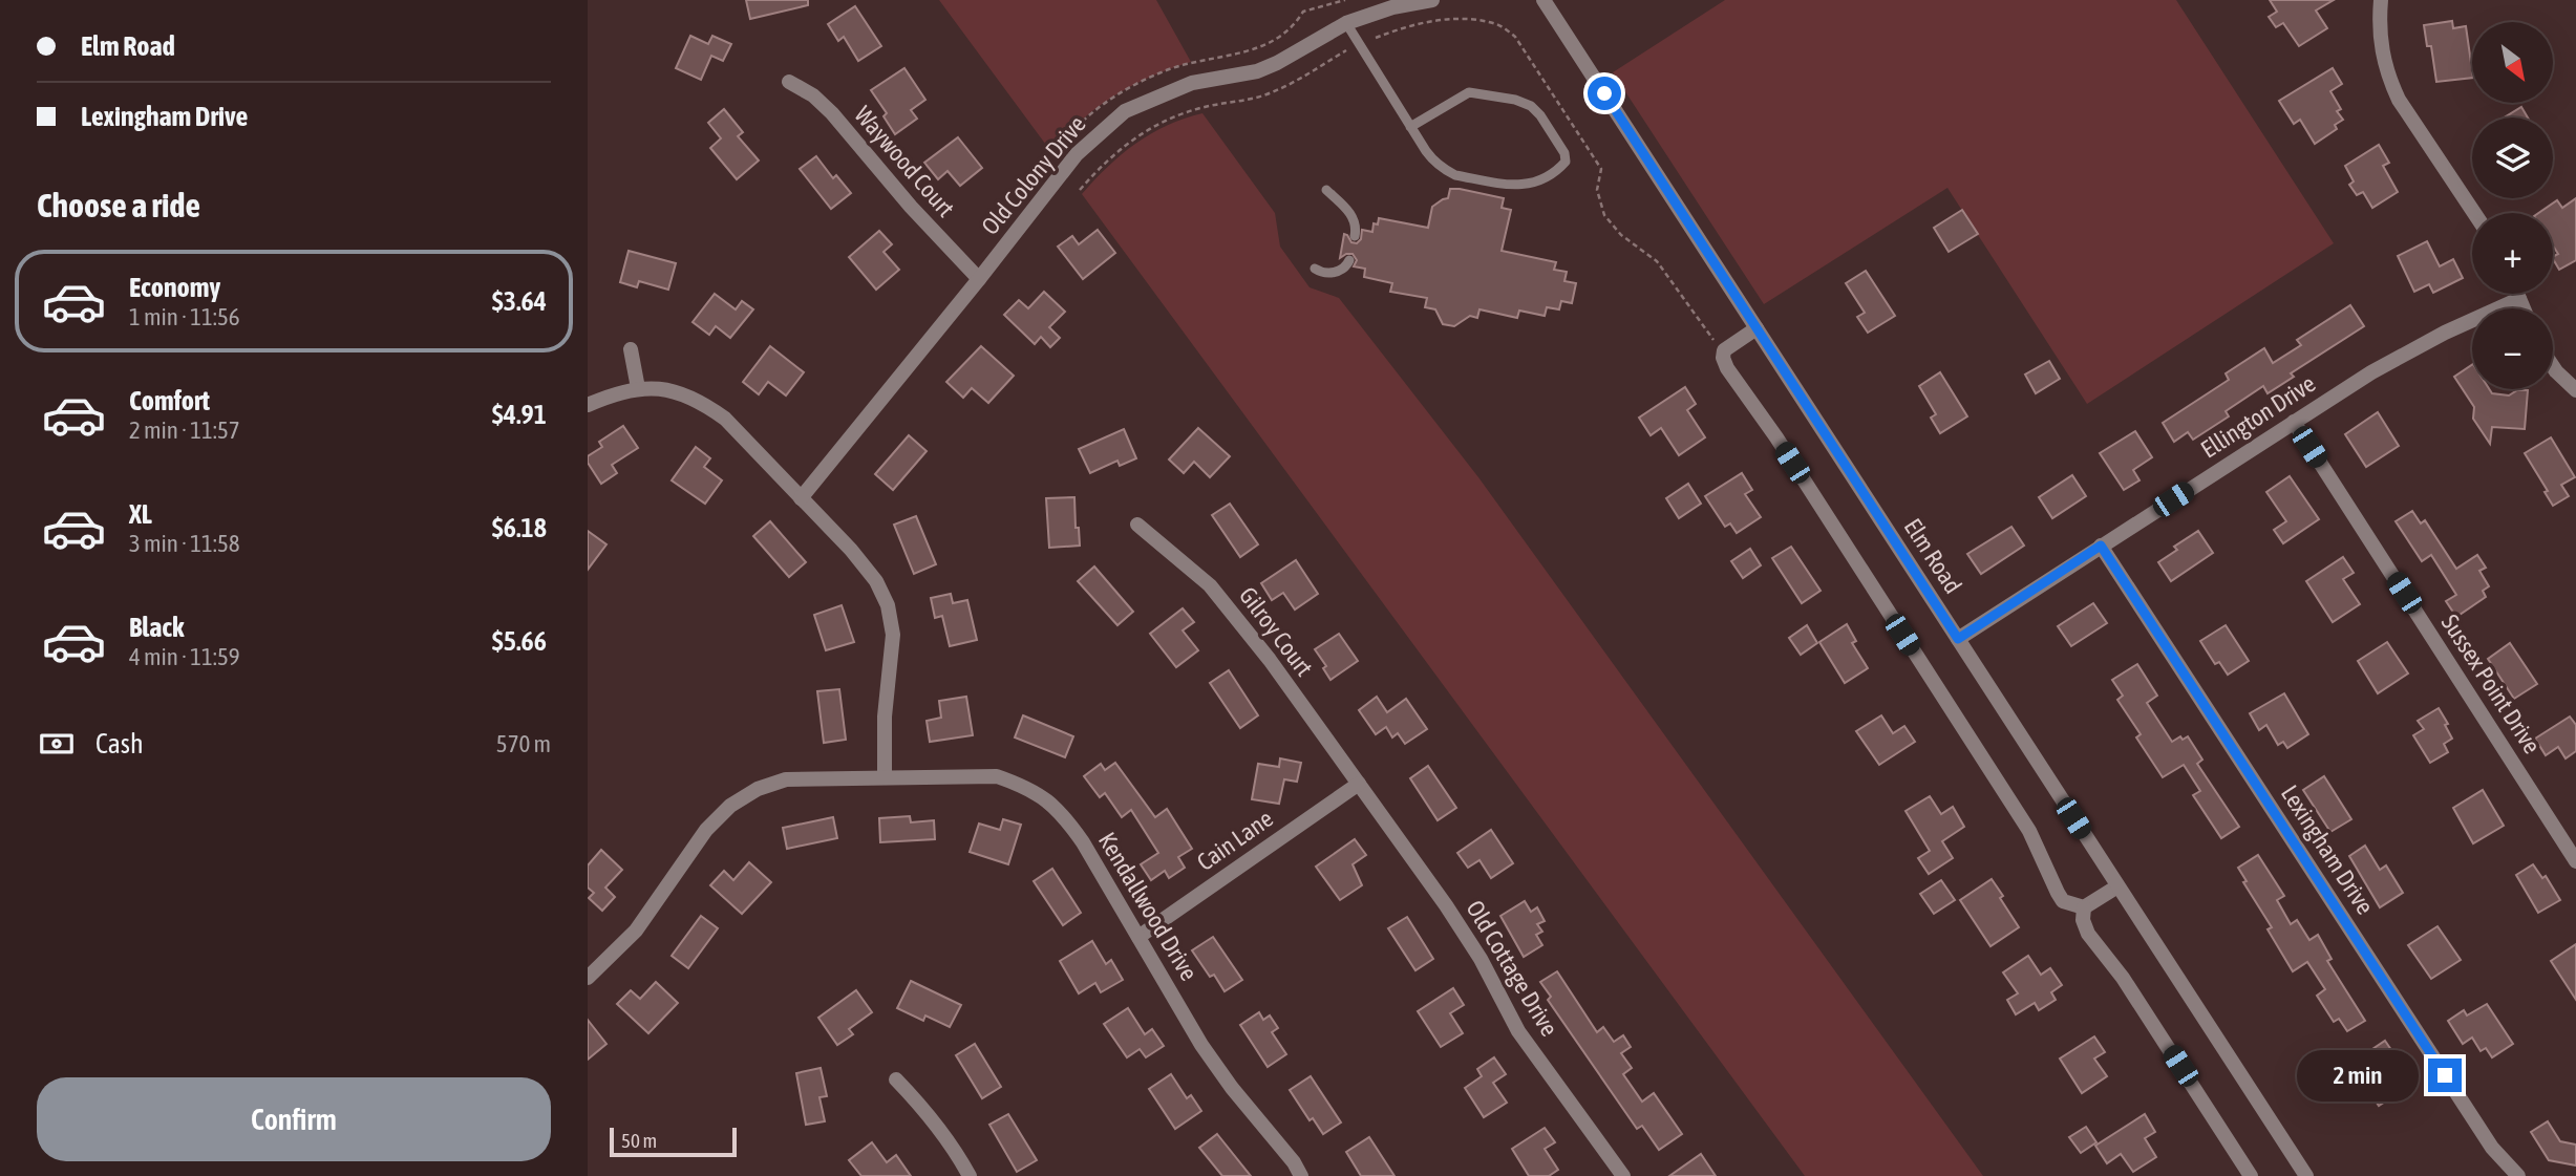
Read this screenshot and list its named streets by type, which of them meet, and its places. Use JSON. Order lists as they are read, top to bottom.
{
  "streets": {
    "street": [
      "Waywood Court",
      "Old Colony Drive",
      "Ellington Drive",
      "Elm Road",
      "Gilroy Court",
      "Sussex Point Drive",
      "Cain Lane",
      "Lexingham Drive",
      "Kendallwood Drive",
      "Old Cottage Drive"
    ]
  },
  "crossings": [
    ["Waywood Court", "Old Colony Drive"],
    ["Ellington Drive", "Elm Road"],
    ["Ellington Drive", "Sussex Point Drive"],
    ["Ellington Drive", "Lexingham Drive"],
    ["Gilroy Court", "Cain Lane"],
    ["Gilroy Court", "Old Cottage Drive"],
    ["Cain Lane", "Kendallwood Drive"],
    ["Cain Lane", "Old Cottage Drive"]
  ],
  "scale_bar": "50 m",
  "north": "bottom right",
  "page": {
    "banner": ["Elm Road", "Lexingham Drive"],
    "map_buttons": ["+", "−"],
    "heading": "Choose a ride",
    "list": [
      {
        "name": "Economy",
        "note": "1 min · 11:56",
        "value": "$3.64"
      },
      {
        "name": "Comfort",
        "note": "2 min · 11:57",
        "value": "$4.91"
      },
      {
        "name": "XL",
        "note": "3 min · 11:58",
        "value": "$6.18"
      },
      {
        "name": "Black",
        "note": "4 min · 11:59",
        "value": "$5.66"
      }
    ],
    "pay": ["Cash", "570 m"],
    "bubble": "2 min",
    "buttons": "Confirm",
    "scale": "50 m"
  }
}
